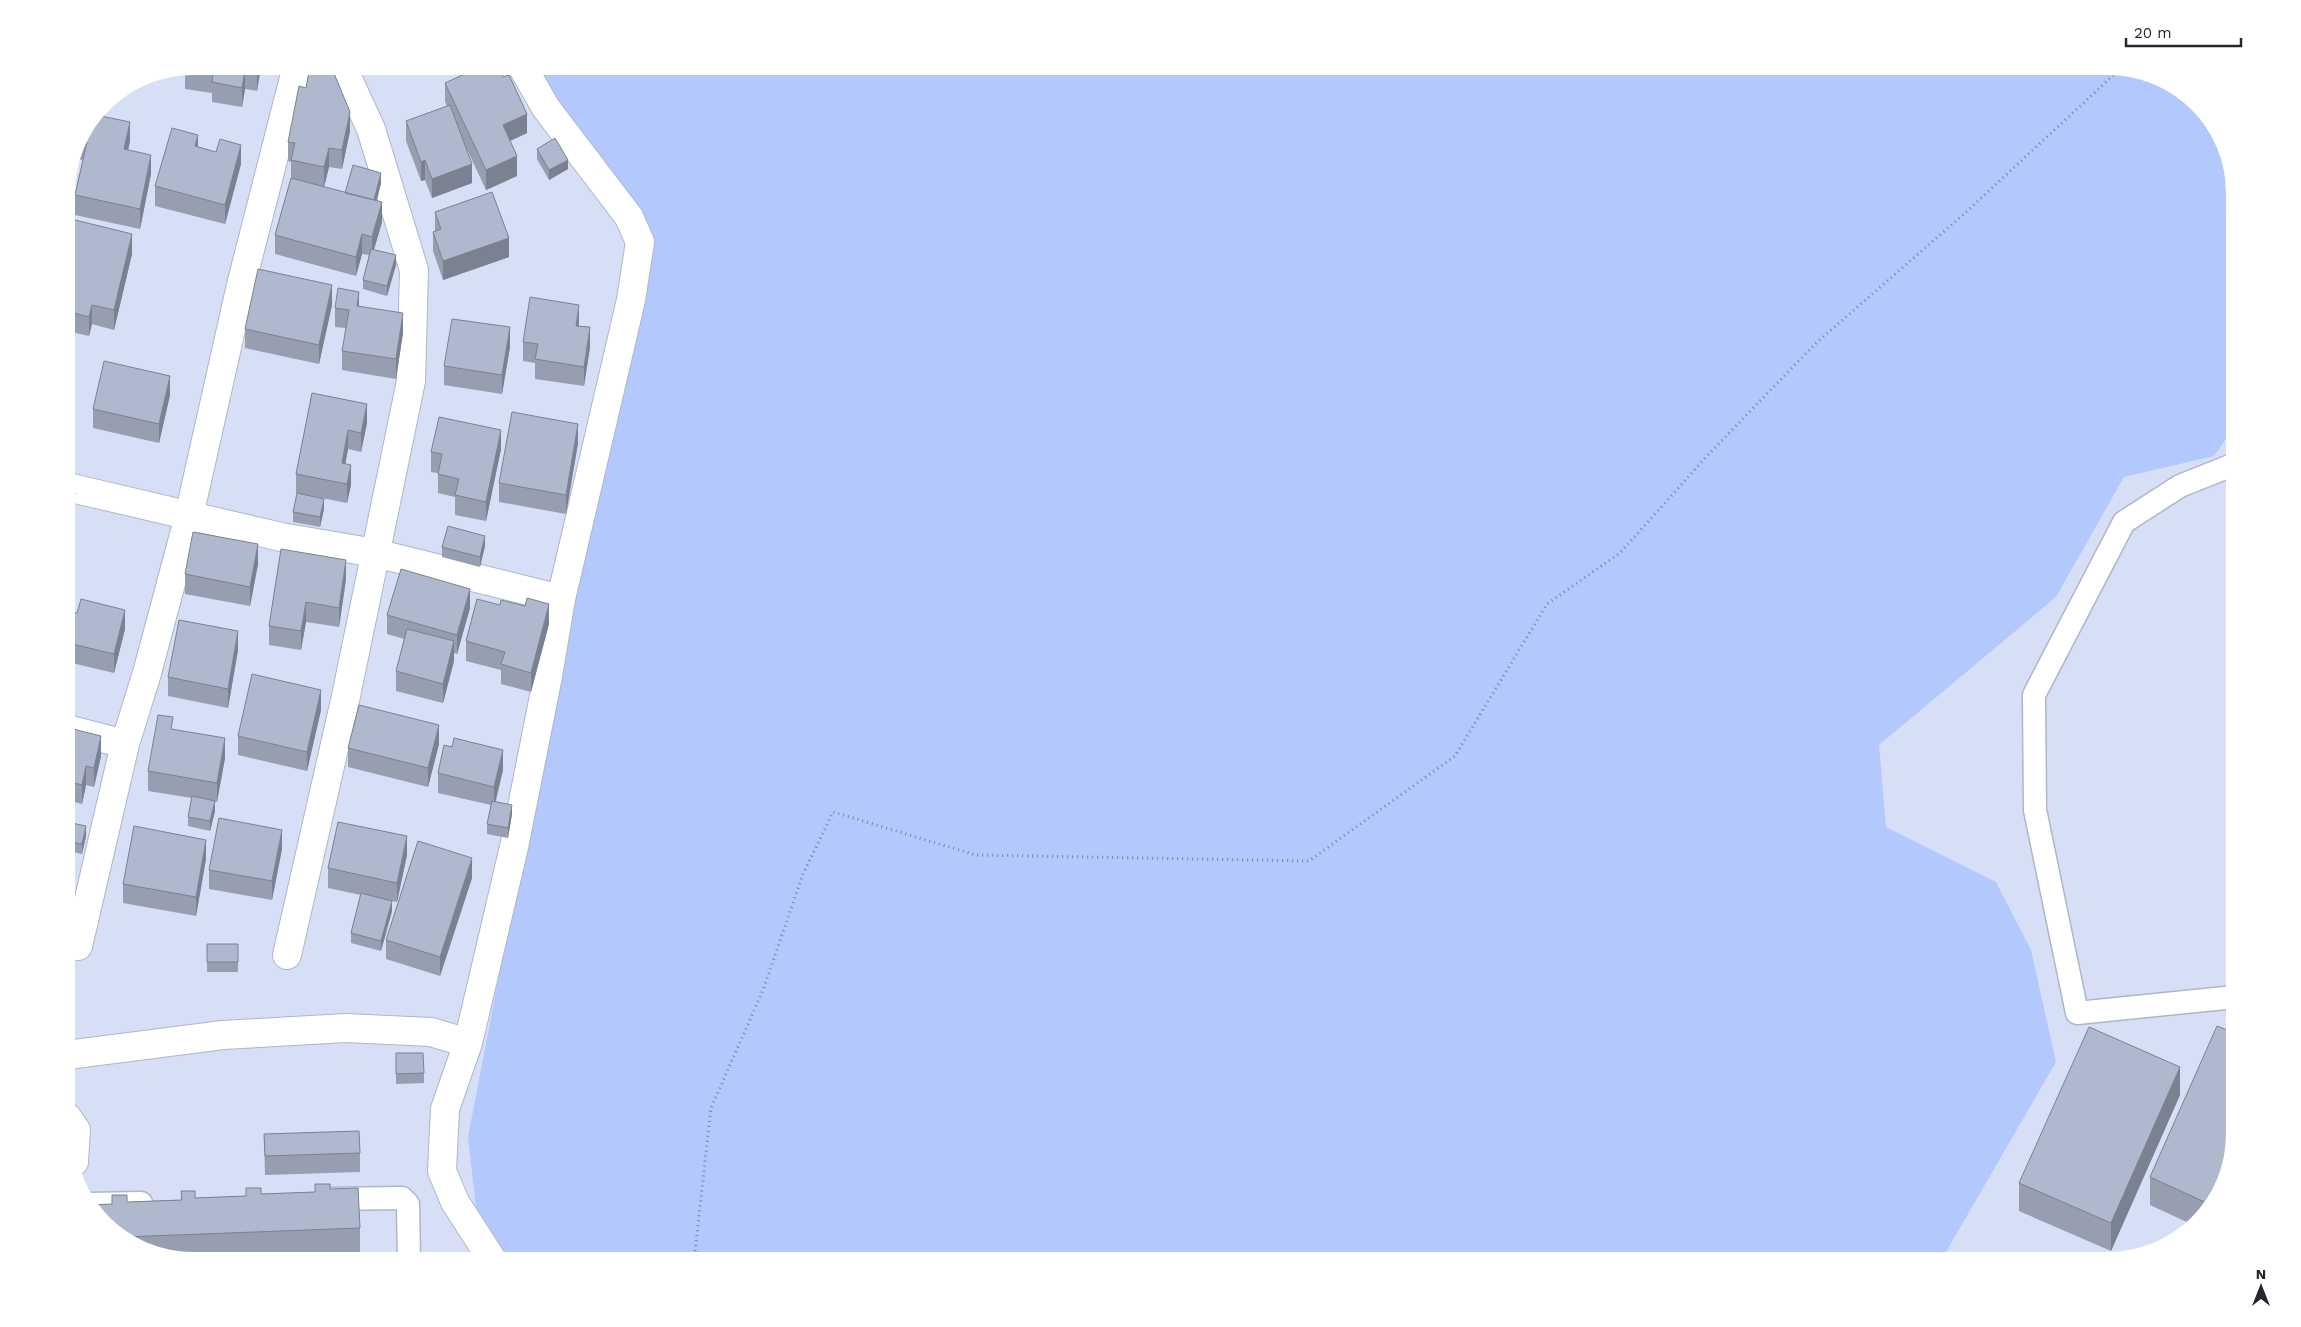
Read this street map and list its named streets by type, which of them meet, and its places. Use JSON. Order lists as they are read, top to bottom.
{
  "scale_bar": "20 m",
  "north": "top"
}
